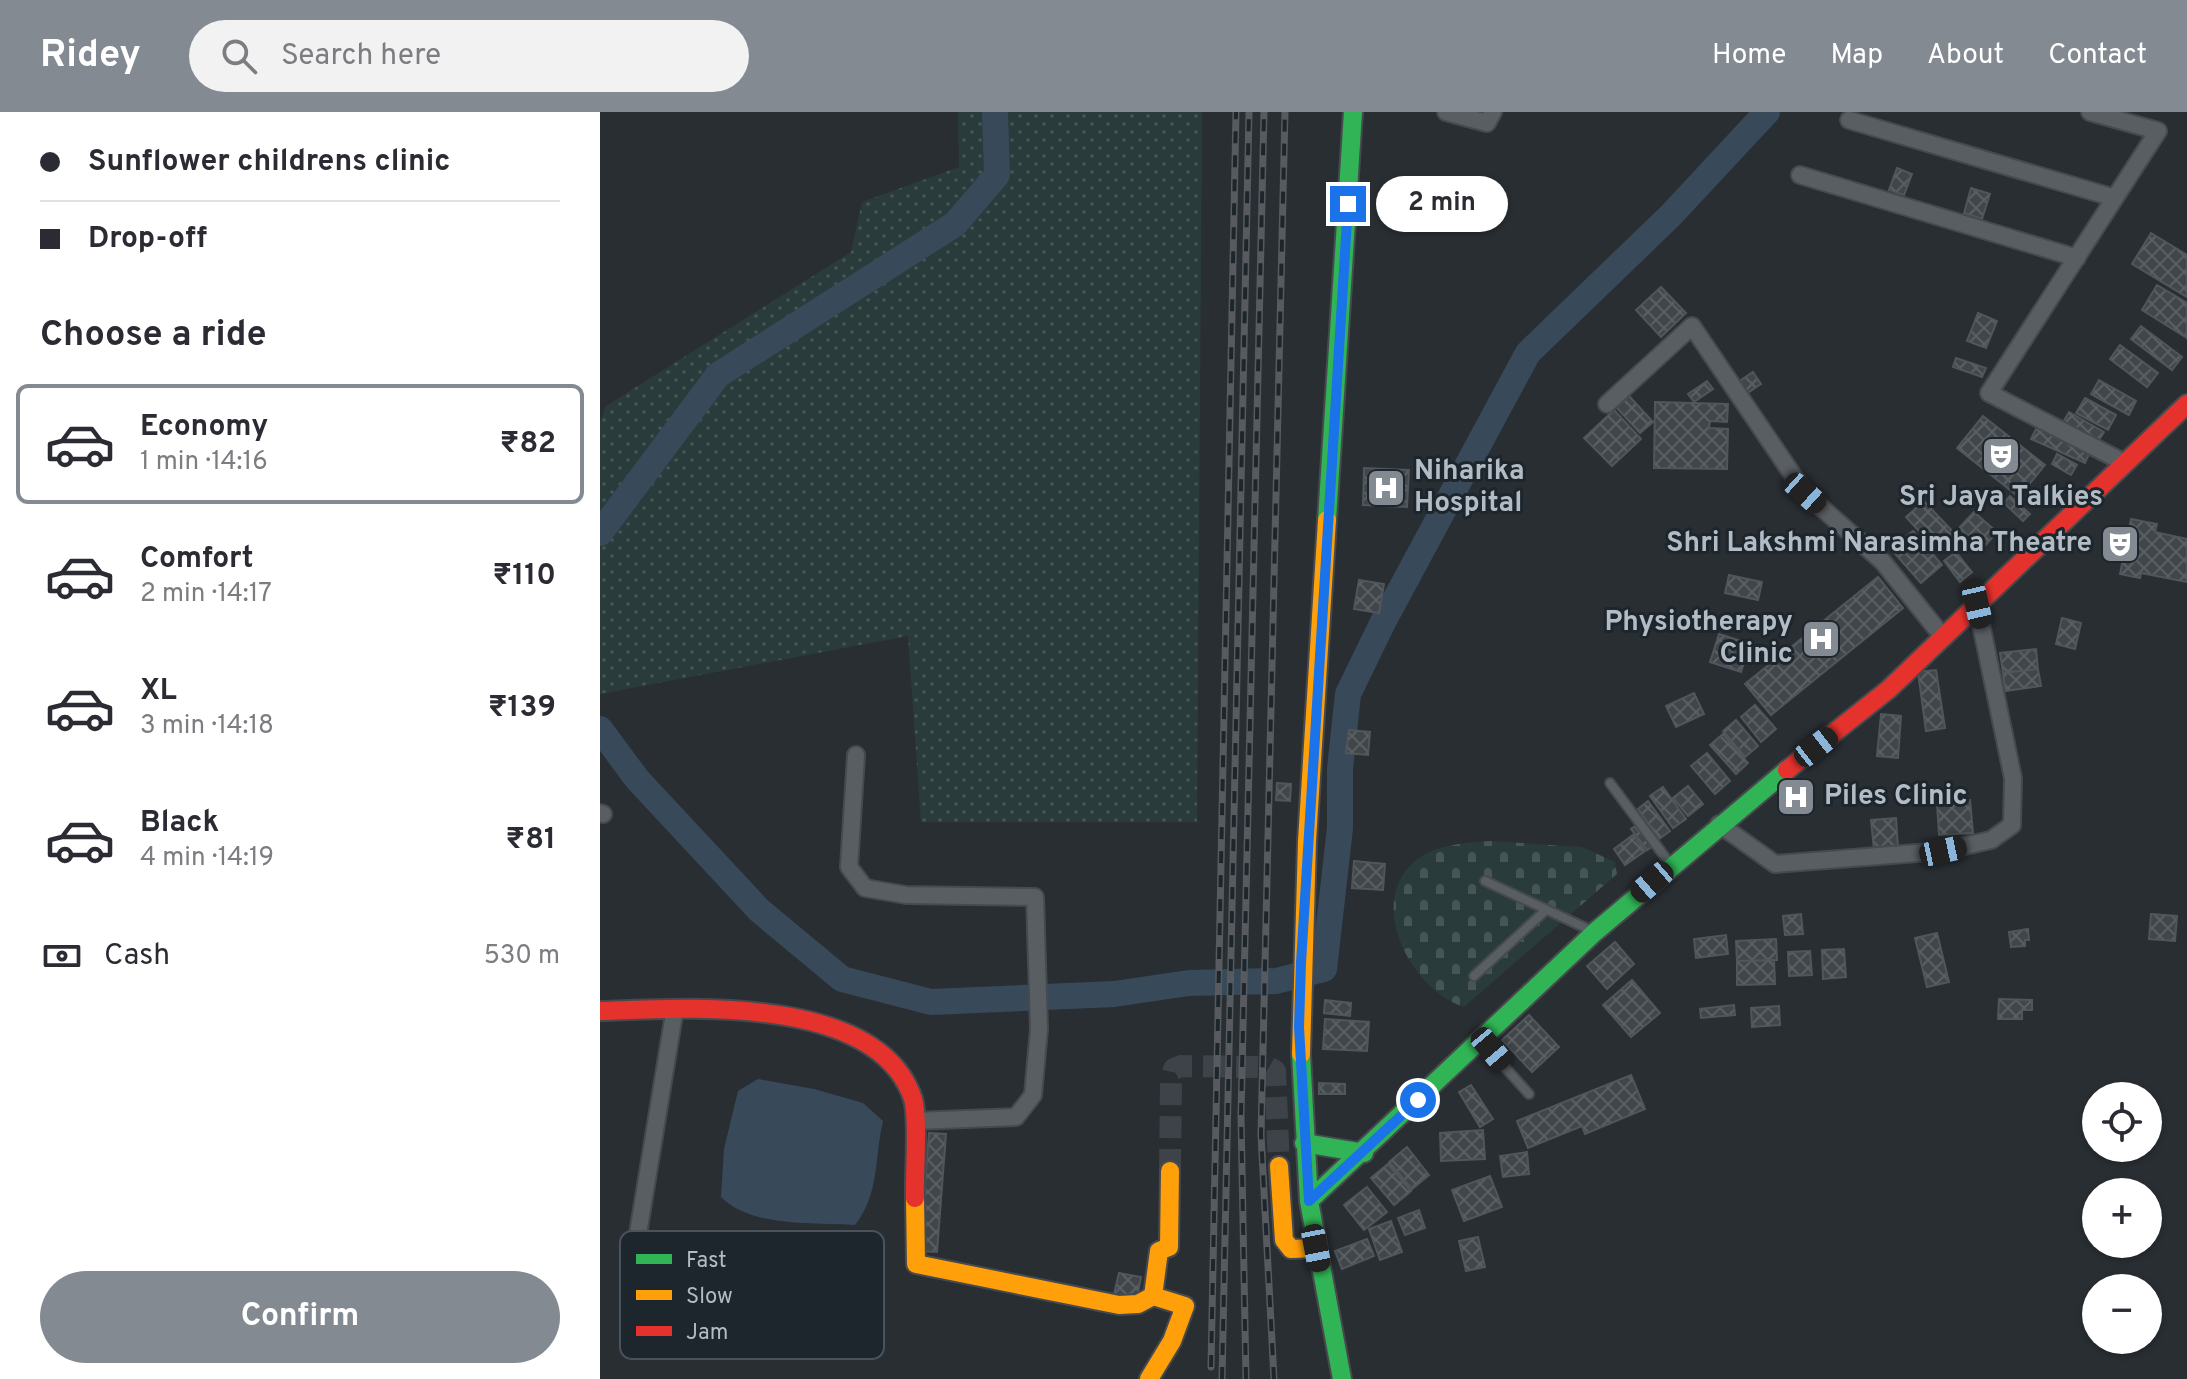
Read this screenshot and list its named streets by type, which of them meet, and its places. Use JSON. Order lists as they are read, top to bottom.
{
  "places": {
    "theatre": ["Sri Jaya Talkies", "Shri Lakshmi Narasimha Theatre"],
    "hospital": ["Niharika Hospital", "Physiotherapy Clinic", "Piles Clinic"]
  },
  "legend": ["Fast", "Slow", "Jam"],
  "page": {
    "header": "Ridey",
    "search": "Search here",
    "nav": [
      "Home",
      "Map",
      "About",
      "Contact"
    ],
    "banner": ["Sunflower childrens clinic", "Drop-off"],
    "bubble": "2 min",
    "heading": "Choose a ride",
    "list": [
      {
        "name": "Economy",
        "note": "1 min · 14:16",
        "value": "₹82"
      },
      {
        "name": "Comfort",
        "note": "2 min · 14:17",
        "value": "₹110"
      },
      {
        "name": "XL",
        "note": "3 min · 14:18",
        "value": "₹139"
      },
      {
        "name": "Black",
        "note": "4 min · 14:19",
        "value": "₹81"
      }
    ],
    "pay": ["Cash", "530 m"],
    "map_buttons": ["+", "−"],
    "buttons": "Confirm"
  }
}
